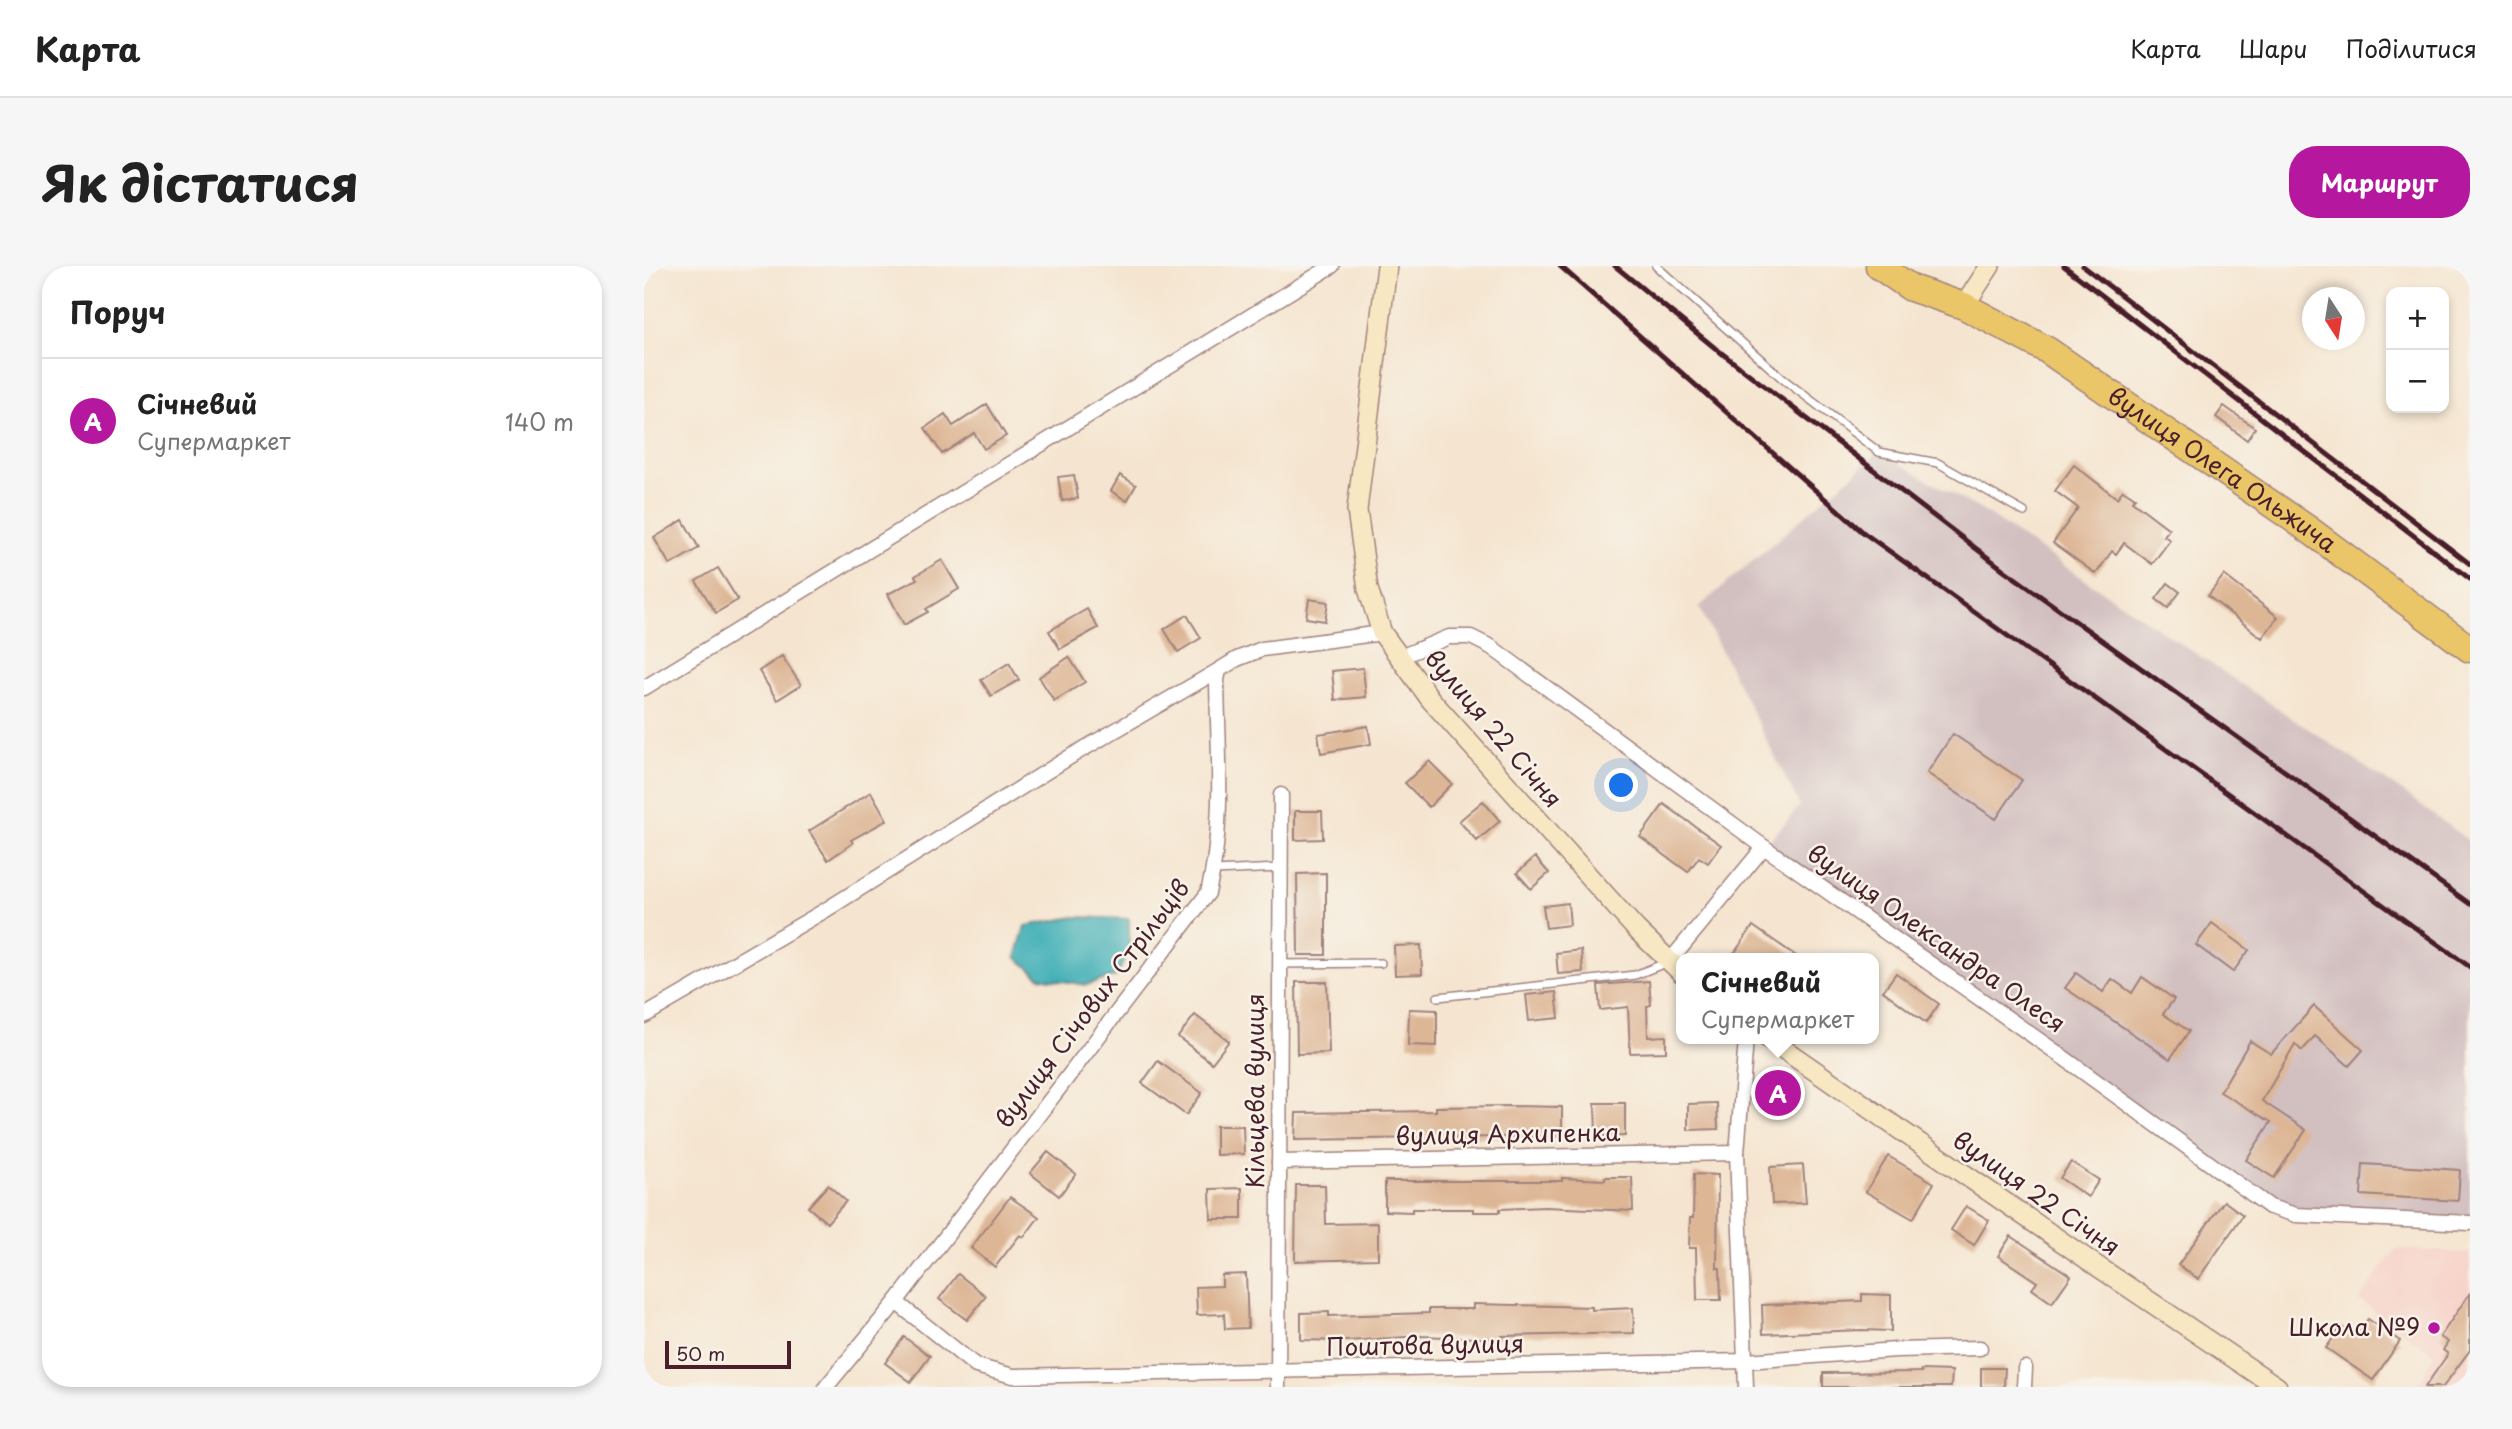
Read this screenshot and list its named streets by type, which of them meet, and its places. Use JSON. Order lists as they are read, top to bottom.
{
  "streets": {
    "highway": ["вулиця Олега Ольжича"],
    "street": [
      "вулиця 22 Січня",
      "вулиця Олександра Олеся",
      "вулиця Січових Стрільців",
      "Кільцева вулиця",
      "вулиця Архипенка",
      "Поштова вулиця"
    ]
  },
  "crossings": [
    ["вулиця 22 Січня", "вулиця Олександра Олеся"],
    ["вулиця Січових Стрільців", "Поштова вулиця"],
    ["Кільцева вулиця", "вулиця Архипенка"],
    ["Кільцева вулиця", "Поштова вулиця"]
  ],
  "places": ["Школа №9"],
  "scale_bar": "50 m",
  "north": "bottom",
  "page": {
    "header": "Карта",
    "nav": ["Карта", "Шари", "Поділитися"],
    "title": "Як дістатися",
    "buttons": "Маршрут",
    "heading": "Поруч",
    "map_buttons": ["+", "−"],
    "list": [
      {
        "mark": "A",
        "name": "Січневий",
        "note": "Супермаркет",
        "value": "140 m"
      }
    ],
    "popup": ["Січневий", "Супермаркет"],
    "pins": "A",
    "scale": "50 m"
  }
}
